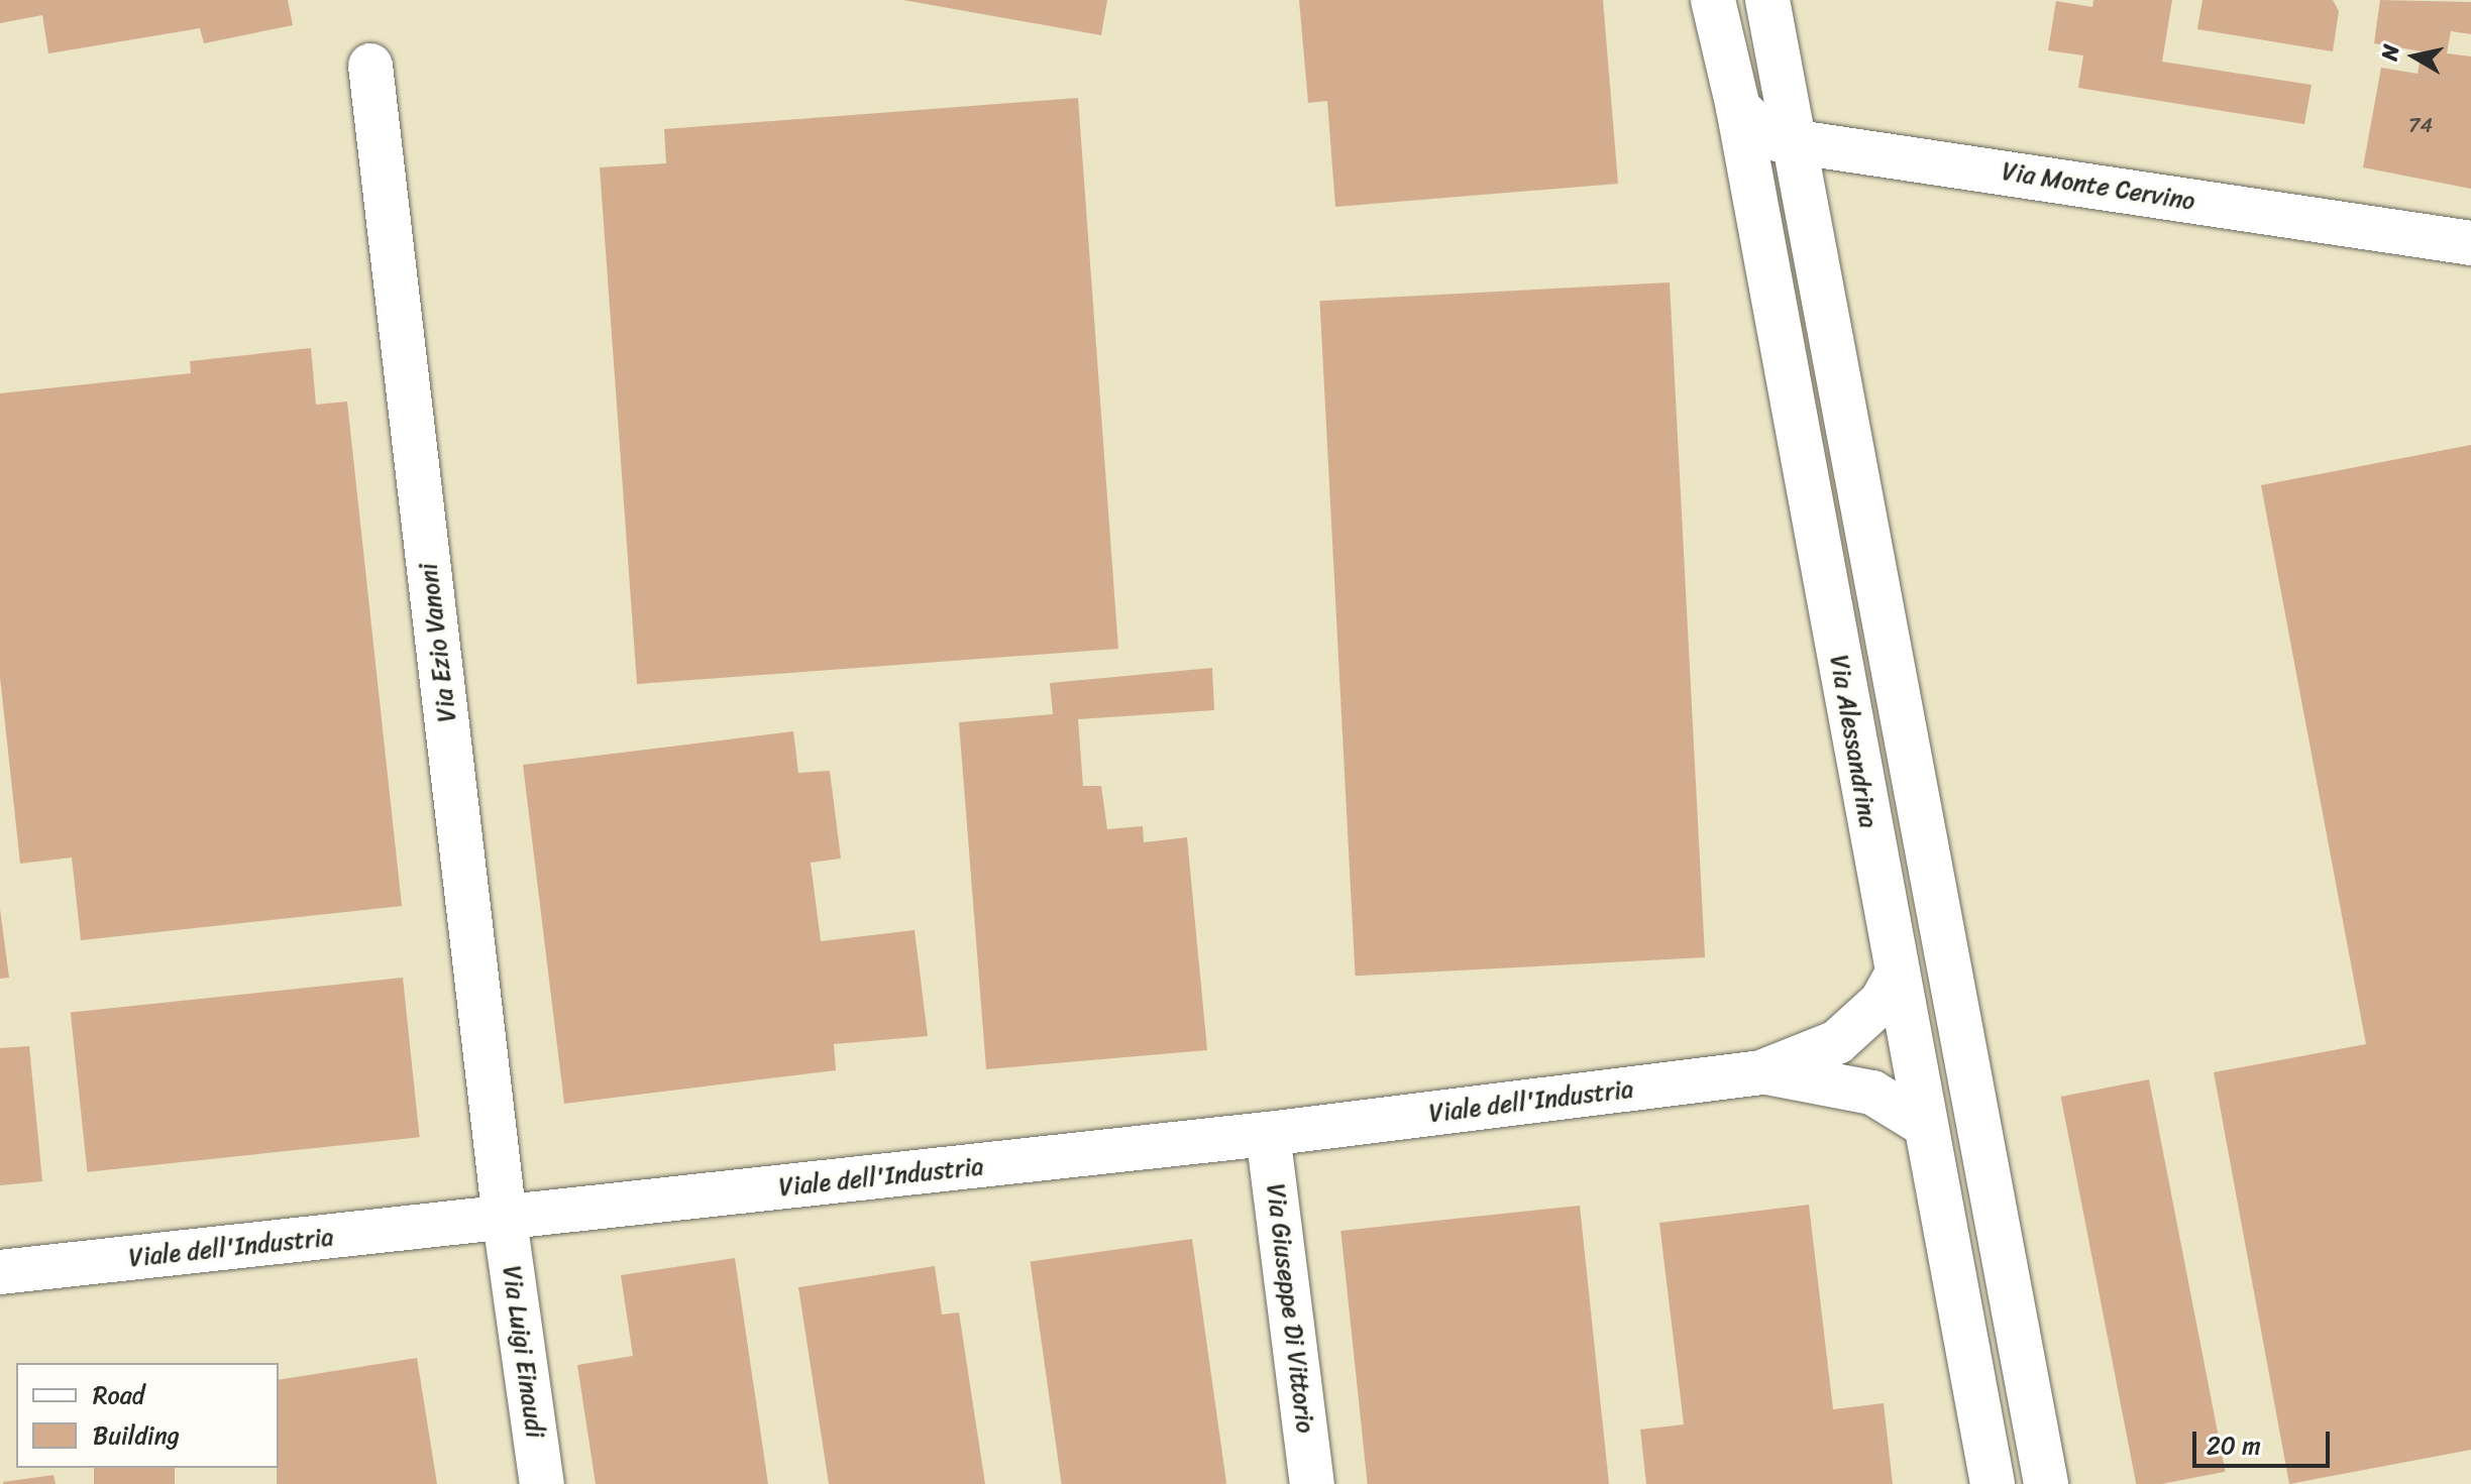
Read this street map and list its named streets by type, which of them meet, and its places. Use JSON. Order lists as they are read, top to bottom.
{
  "streets": {
    "street": [
      "Via Monte Cervino",
      "Via Ezio Vanoni",
      "Via Alessandrina",
      "Viale dell'Industria",
      "Via Giuseppe Di Vittorio",
      "Via Luigi Einaudi"
    ]
  },
  "crossings": [
    ["Via Monte Cervino", "Via Alessandrina"],
    ["Via Ezio Vanoni", "Viale dell'Industria"],
    ["Via Ezio Vanoni", "Via Luigi Einaudi"],
    ["Via Alessandrina", "Viale dell'Industria"],
    ["Viale dell'Industria", "Via Giuseppe Di Vittorio"],
    ["Viale dell'Industria", "Via Luigi Einaudi"]
  ],
  "house_numbers": ["74"],
  "legend": ["Road", "Building"],
  "scale_bar": "20 m",
  "north": "left"
}
